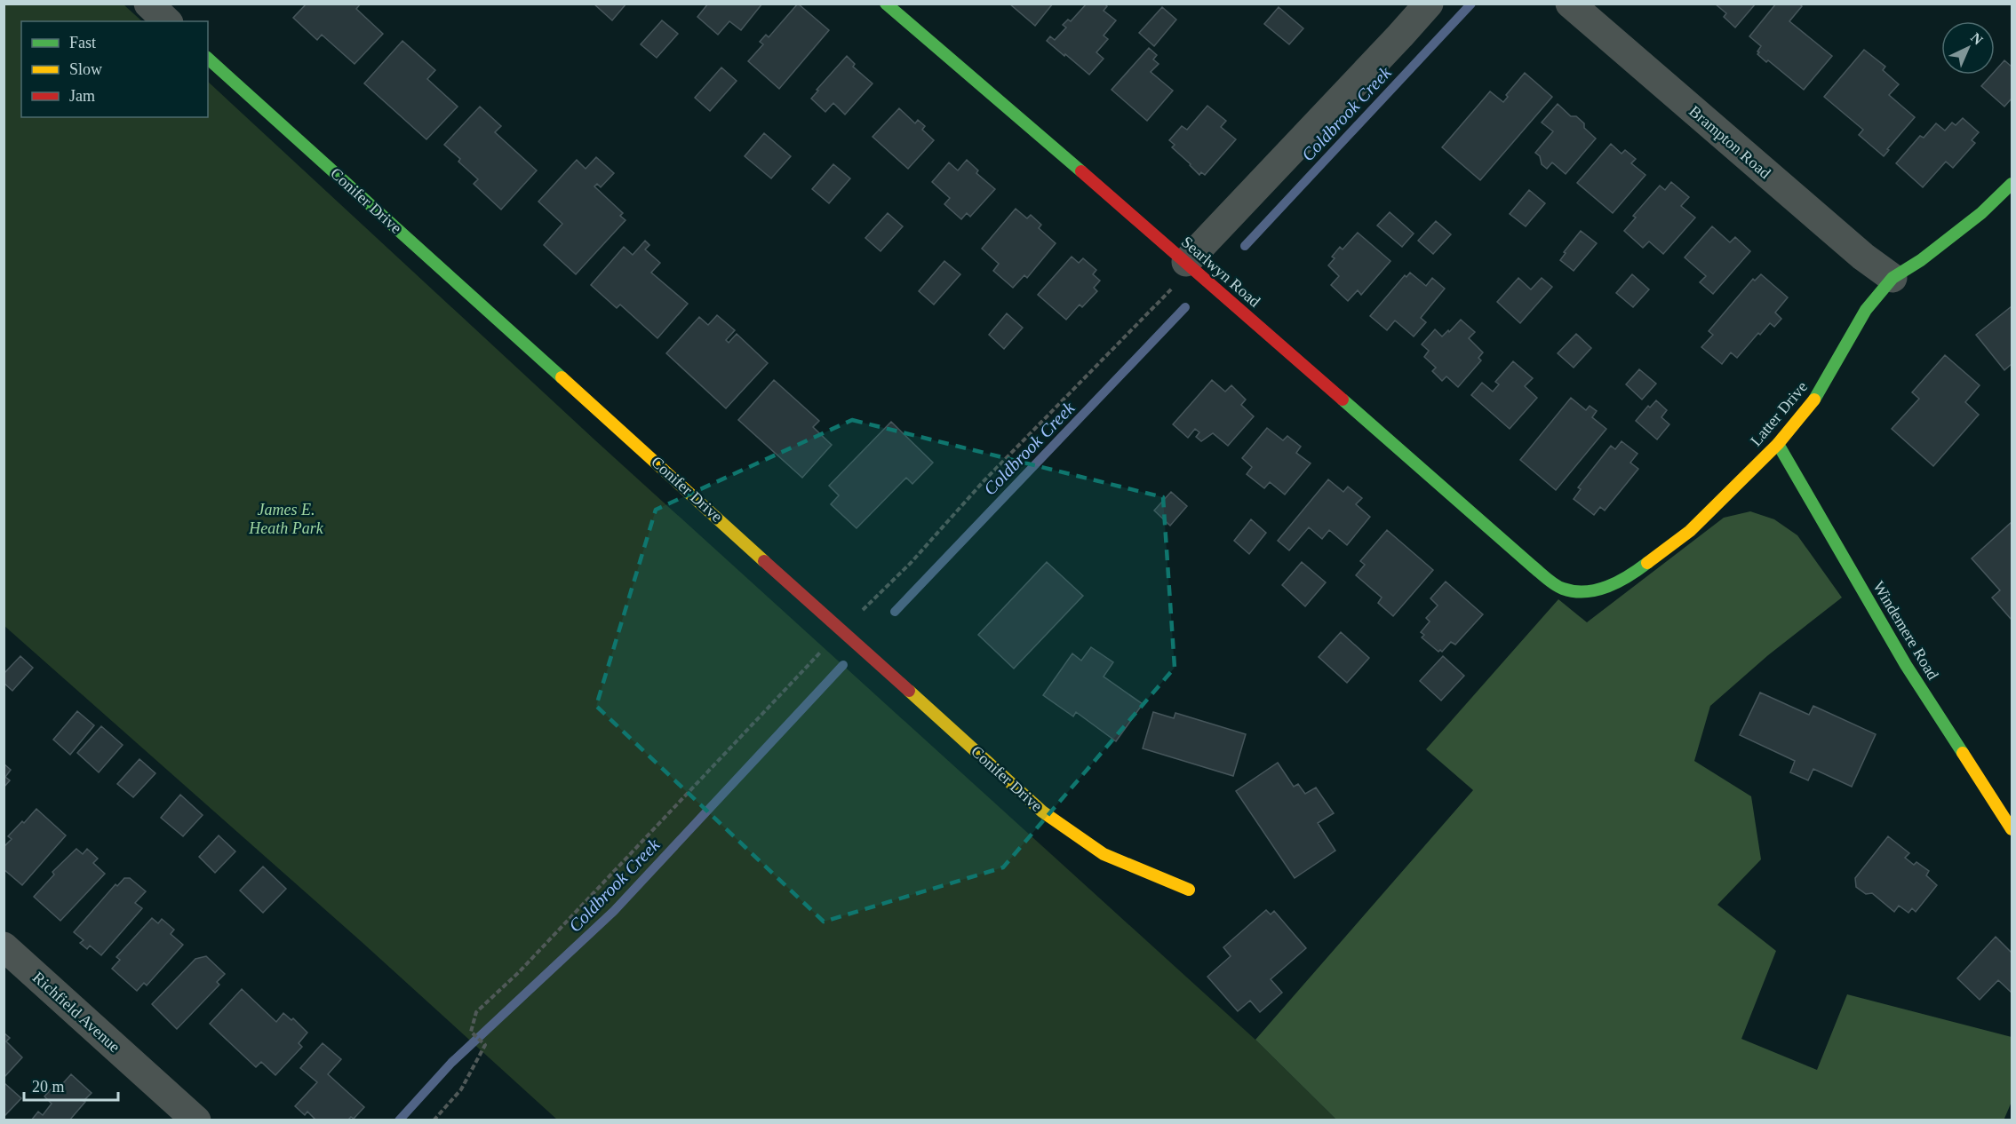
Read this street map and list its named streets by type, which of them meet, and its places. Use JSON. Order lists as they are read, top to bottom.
{
  "streets": {
    "street": [
      "Brampton Road",
      "Conifer Drive",
      "Searlwyn Road",
      "Latter Drive",
      "Windemere Road",
      "Richfield Avenue"
    ]
  },
  "crossings": [
    ["Brampton Road", "Latter Drive"],
    ["Searlwyn Road", "Latter Drive"],
    ["Latter Drive", "Windemere Road"]
  ],
  "water": ["Coldbrook Creek"],
  "parks": ["James E. Heath Park"],
  "legend": ["Fast", "Slow", "Jam"],
  "scale_bar": "20 m",
  "north": "top right"
}
